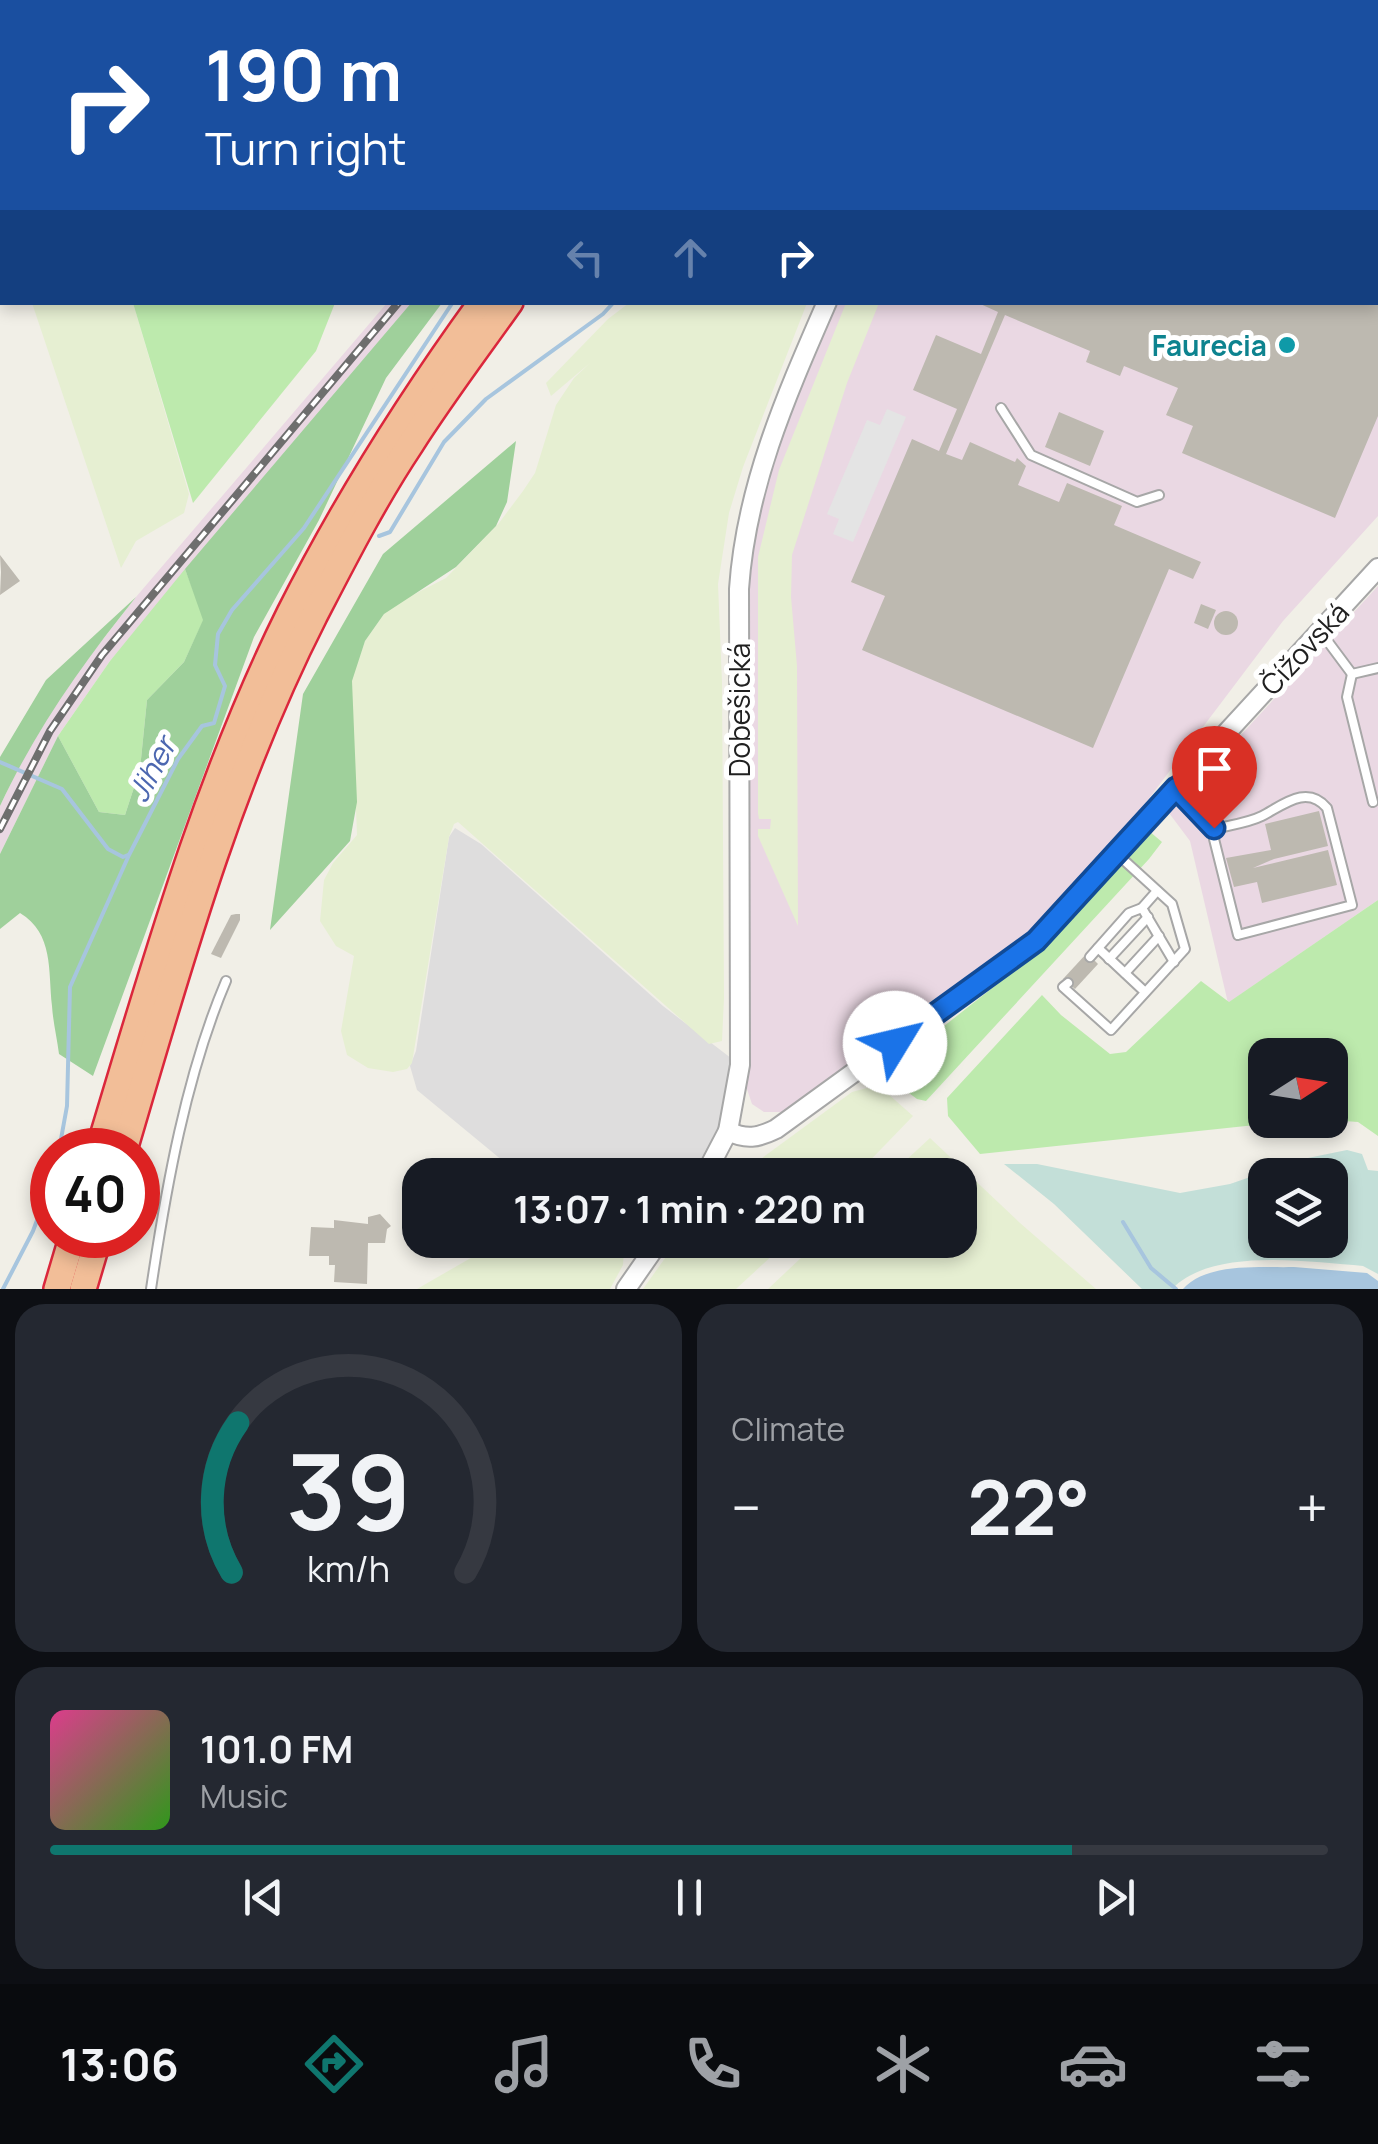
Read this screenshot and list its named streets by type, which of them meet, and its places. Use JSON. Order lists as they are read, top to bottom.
{
  "streets": {
    "street": ["Čížovská", "Dobešická"]
  },
  "crossings": [
    ["Čížovská", "Dobešická"]
  ],
  "water": ["Jiher"],
  "places": ["Faurecia"],
  "north": "right",
  "page": {
    "turn": ["190 m", "Turn right"],
    "limit": "40",
    "trip": "13:07 · 1 min · 220 m",
    "tile": "Climate",
    "heat": ["−", "22°", "+"],
    "song": ["101.0 FM", "Music"],
    "tabs": "13:06",
    "gauge": ["39", "km/h"]
  }
}
